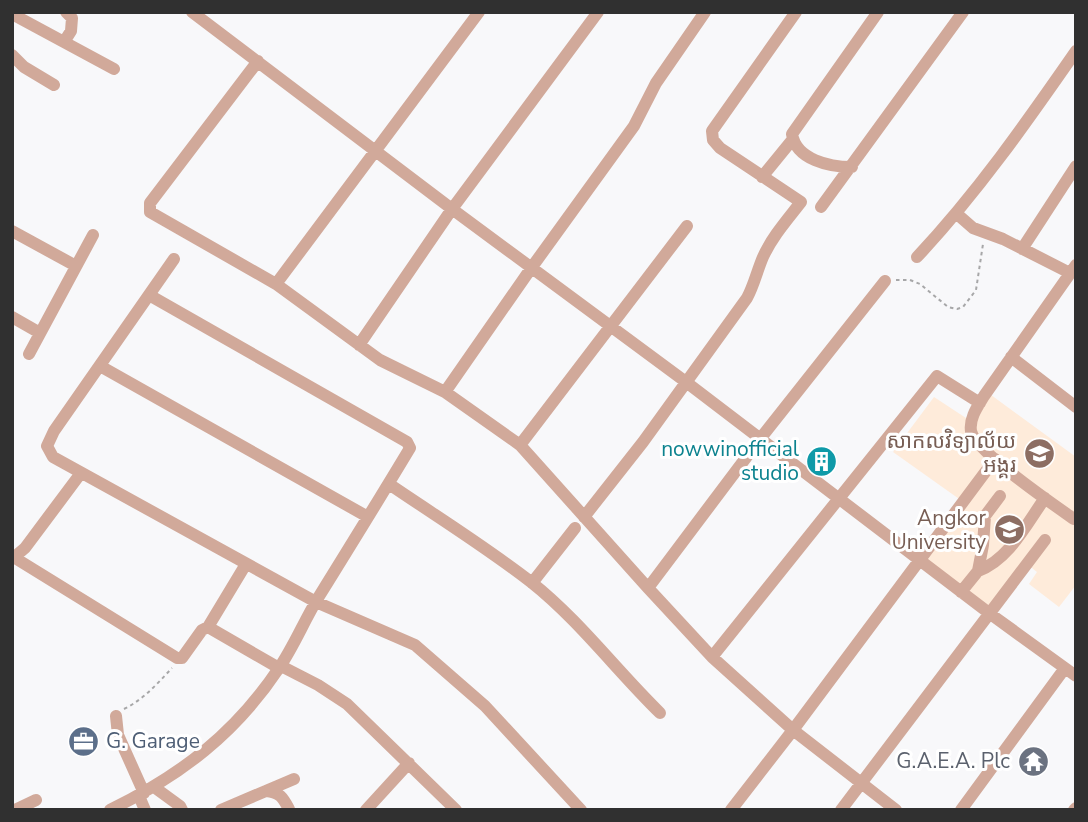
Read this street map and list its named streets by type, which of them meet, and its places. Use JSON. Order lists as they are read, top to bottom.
{
  "places": {
    "school or university": ["សាកលវិទ្យាល័យ អង្គរ", "Angkor University"],
    "building": ["nowwinofficial studio"],
    "office": ["G. Garage"],
    "temple": ["G.A.E.A. Plc"]
  }
}
